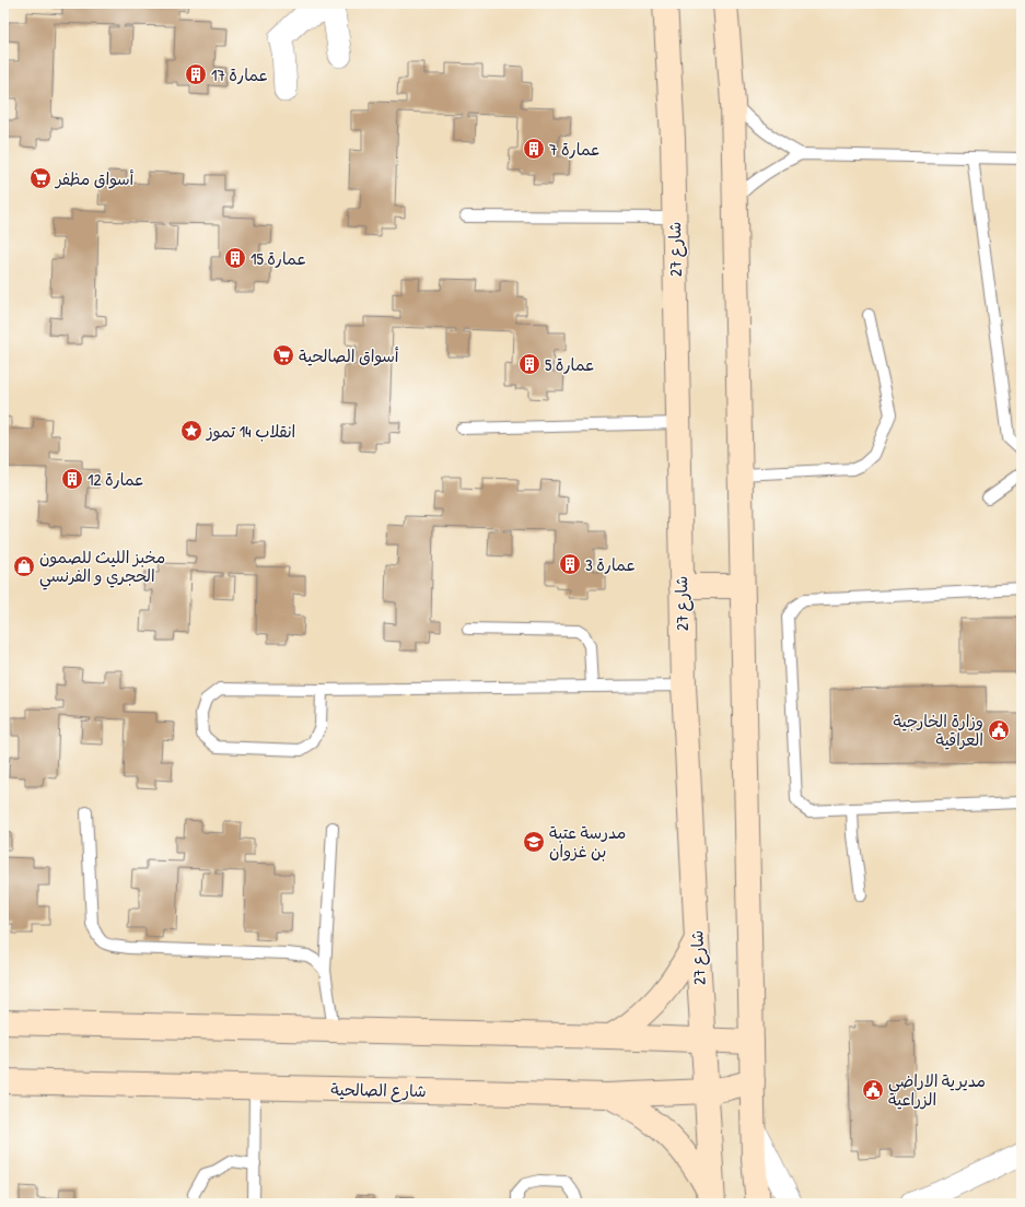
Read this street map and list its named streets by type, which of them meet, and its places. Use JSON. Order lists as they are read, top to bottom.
{
  "streets": {
    "main road": ["شارع 27", "شارع الصالحية"]
  },
  "crossings": [
    ["شارع 27", "شارع الصالحية"]
  ],
  "places": {
    "building": [
      "عمارة 17",
      "عمارة 7",
      "عمارة 15",
      "عمارة 5",
      "عمارة 12",
      "عمارة 3"
    ],
    "supermarket": ["أسواق مظفر", "أسواق الصالحية"],
    "place": ["انقلاب 14 تموز"],
    "shop": ["مخبز الليث للصمون الحجري و الفرنسي"],
    "public building": ["وزارة الخارجية العراقية", "مديرية الاراضي الزراعية"],
    "school or university": ["مدرسة عتبة بن غزوان"]
  }
}
